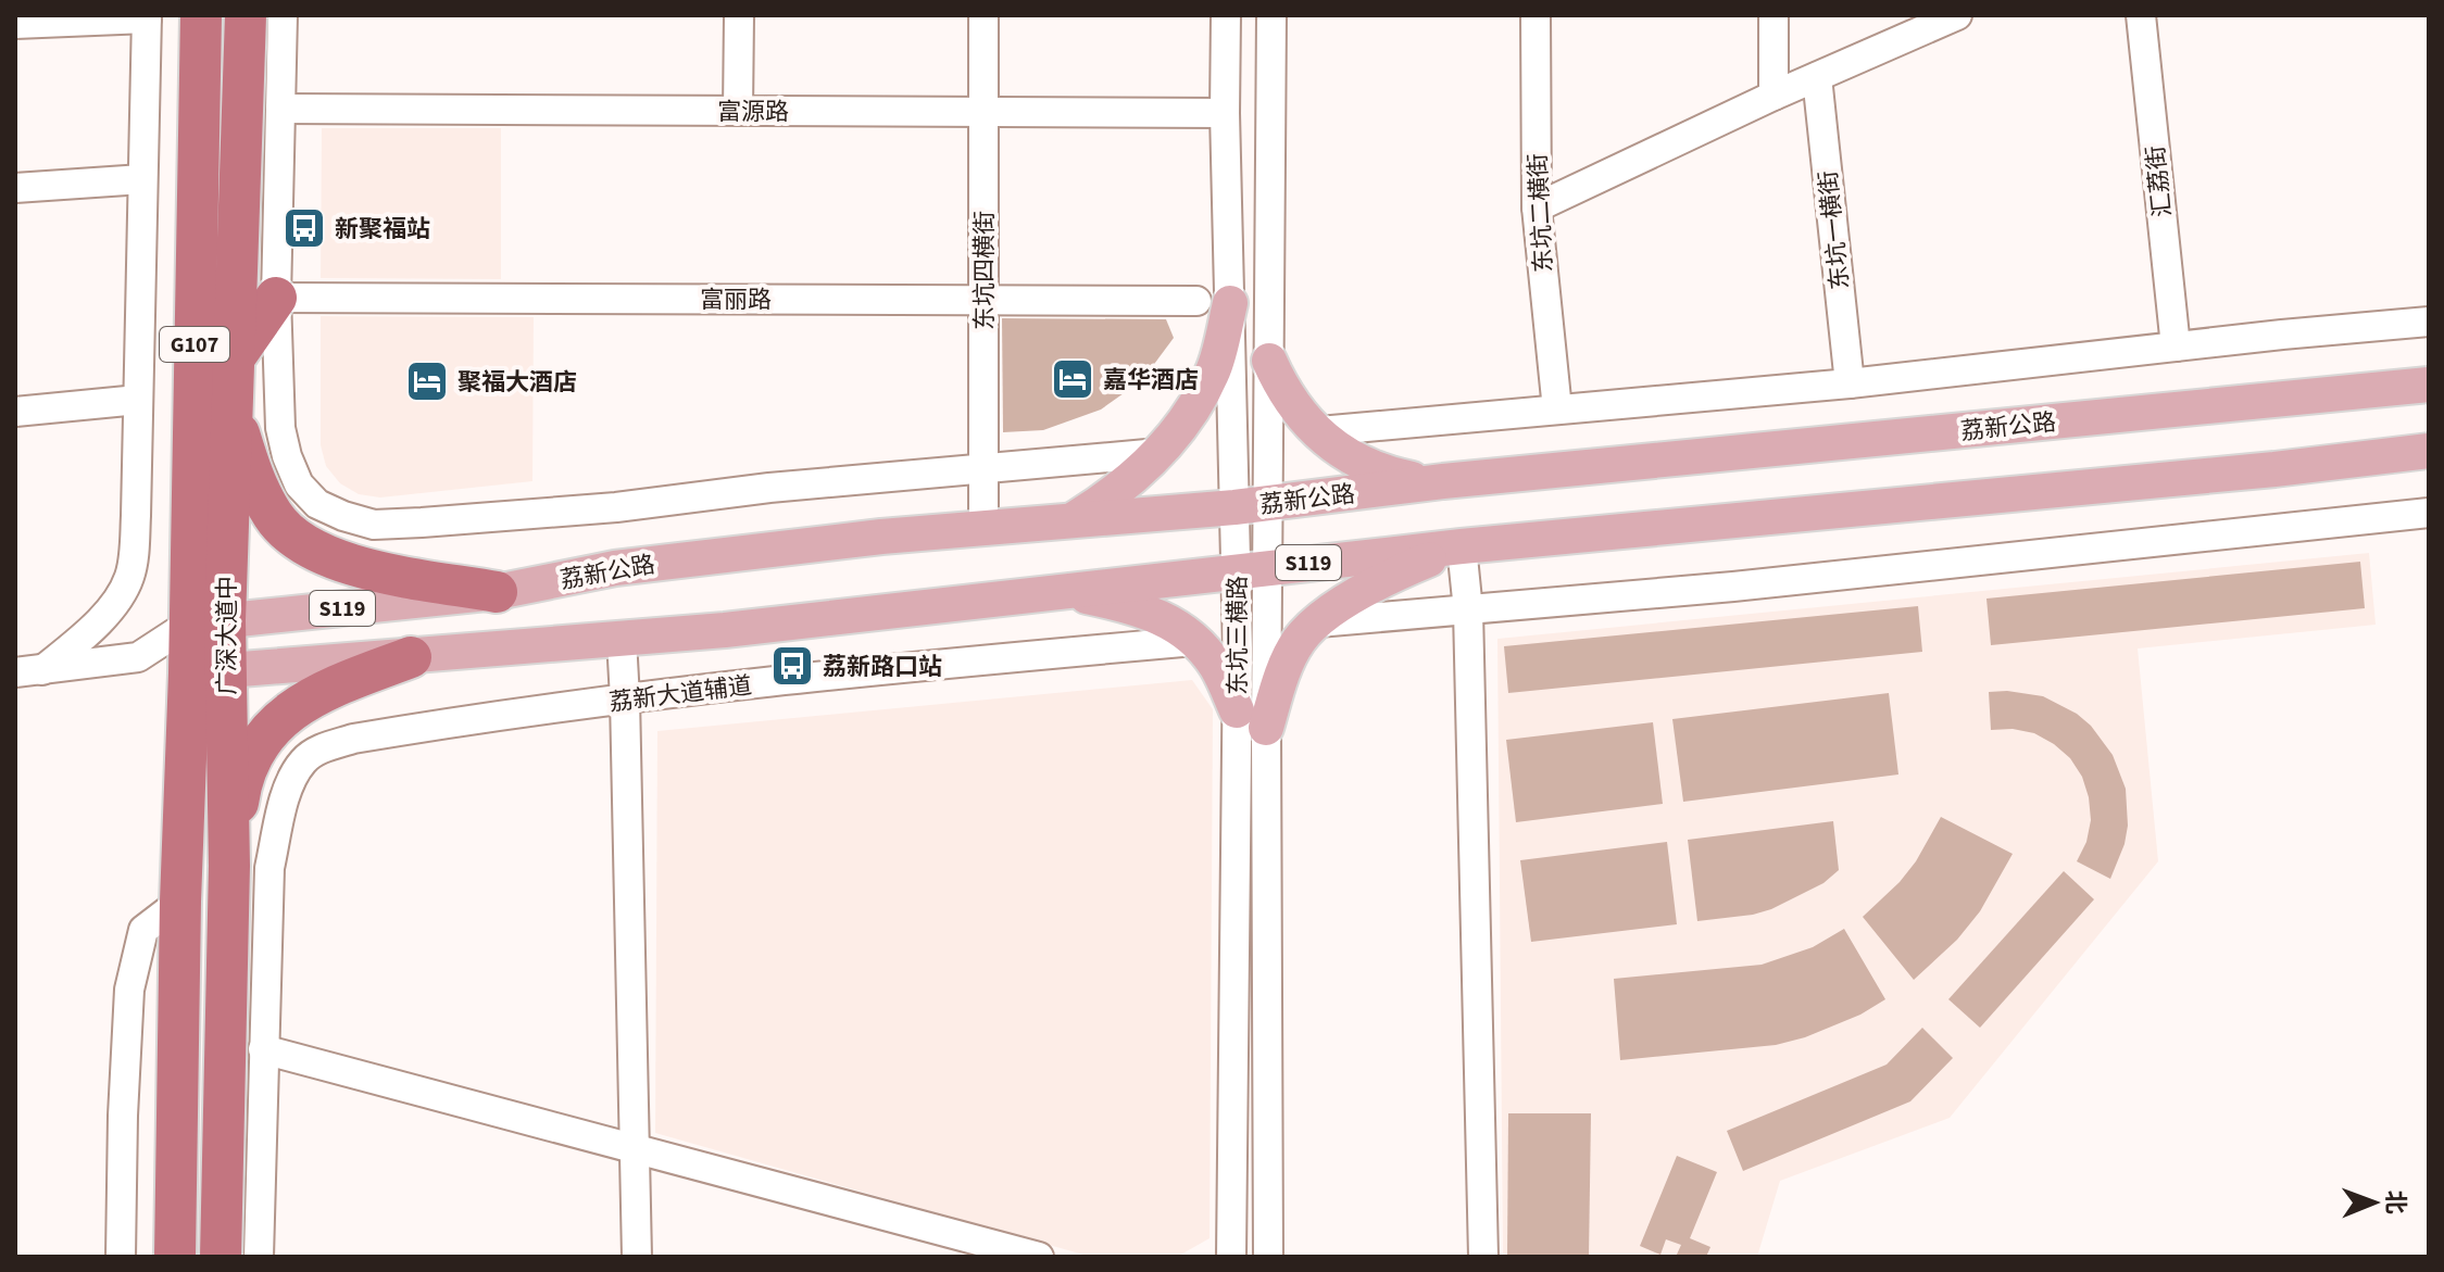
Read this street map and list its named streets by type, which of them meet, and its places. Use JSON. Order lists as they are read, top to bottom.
{
  "streets": {
    "highway": ["G107", "广深大道中"],
    "main road": ["荔新公路", "S119"],
    "street": [
      "富源路",
      "汇荔街",
      "东坑二横街",
      "东坑一横街",
      "东坑四横街",
      "富丽路",
      "东坑三横路",
      "荔新大道辅道"
    ]
  },
  "crossings": [
    ["富源路", "东坑四横街"],
    ["富源路", "东坑三横路"],
    ["东坑四横街", "富丽路"],
    ["东坑四横街", "荔新公路"],
    ["富丽路", "东坑三横路"],
    ["荔新公路", "广深大道中"],
    ["荔新公路", "东坑三横路"],
    ["S119", "广深大道中"],
    ["S119", "东坑三横路"]
  ],
  "places": {
    "bus stop": ["新聚福站", "荔新路口站"],
    "hotel": ["嘉华酒店", "聚福大酒店"]
  },
  "north": "right"
}
